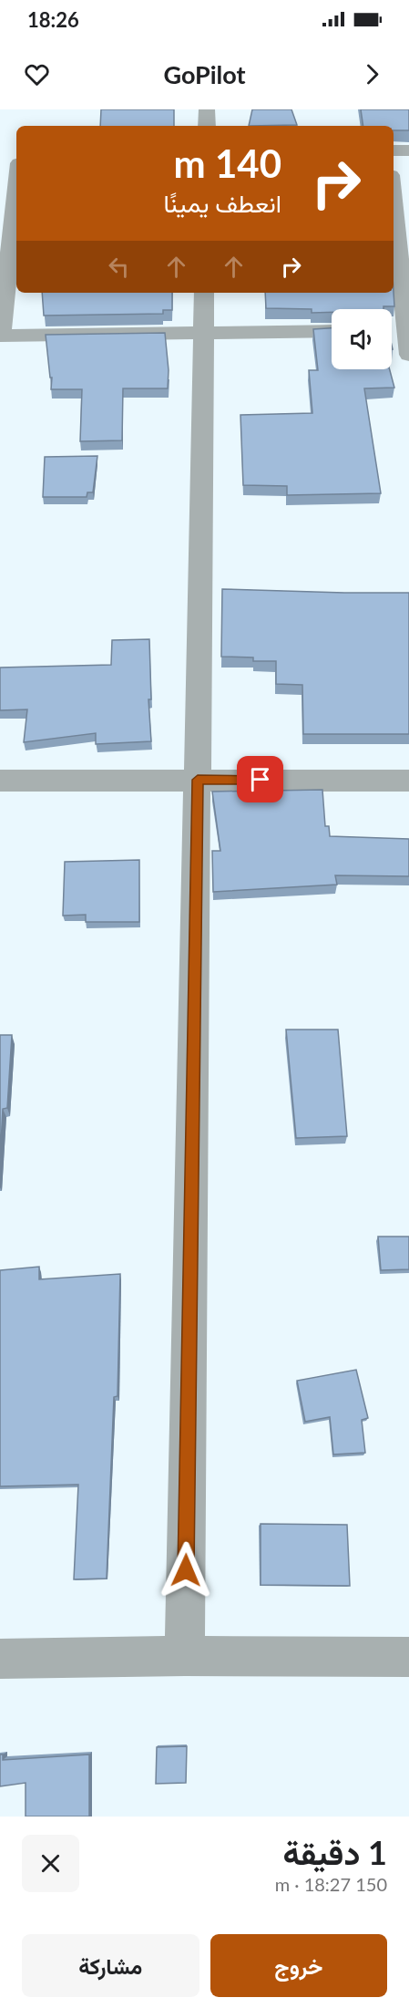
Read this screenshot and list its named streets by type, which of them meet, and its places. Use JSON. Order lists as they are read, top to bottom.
{
  "page": {
    "status": "18:26",
    "header": "GoPilot",
    "turn": ["140 m", "انعطف يمينًا"],
    "heading": ["1 دقيقة", "150 m · 18:27"],
    "buttons": ["خروج", "مشاركة"]
  }
}
